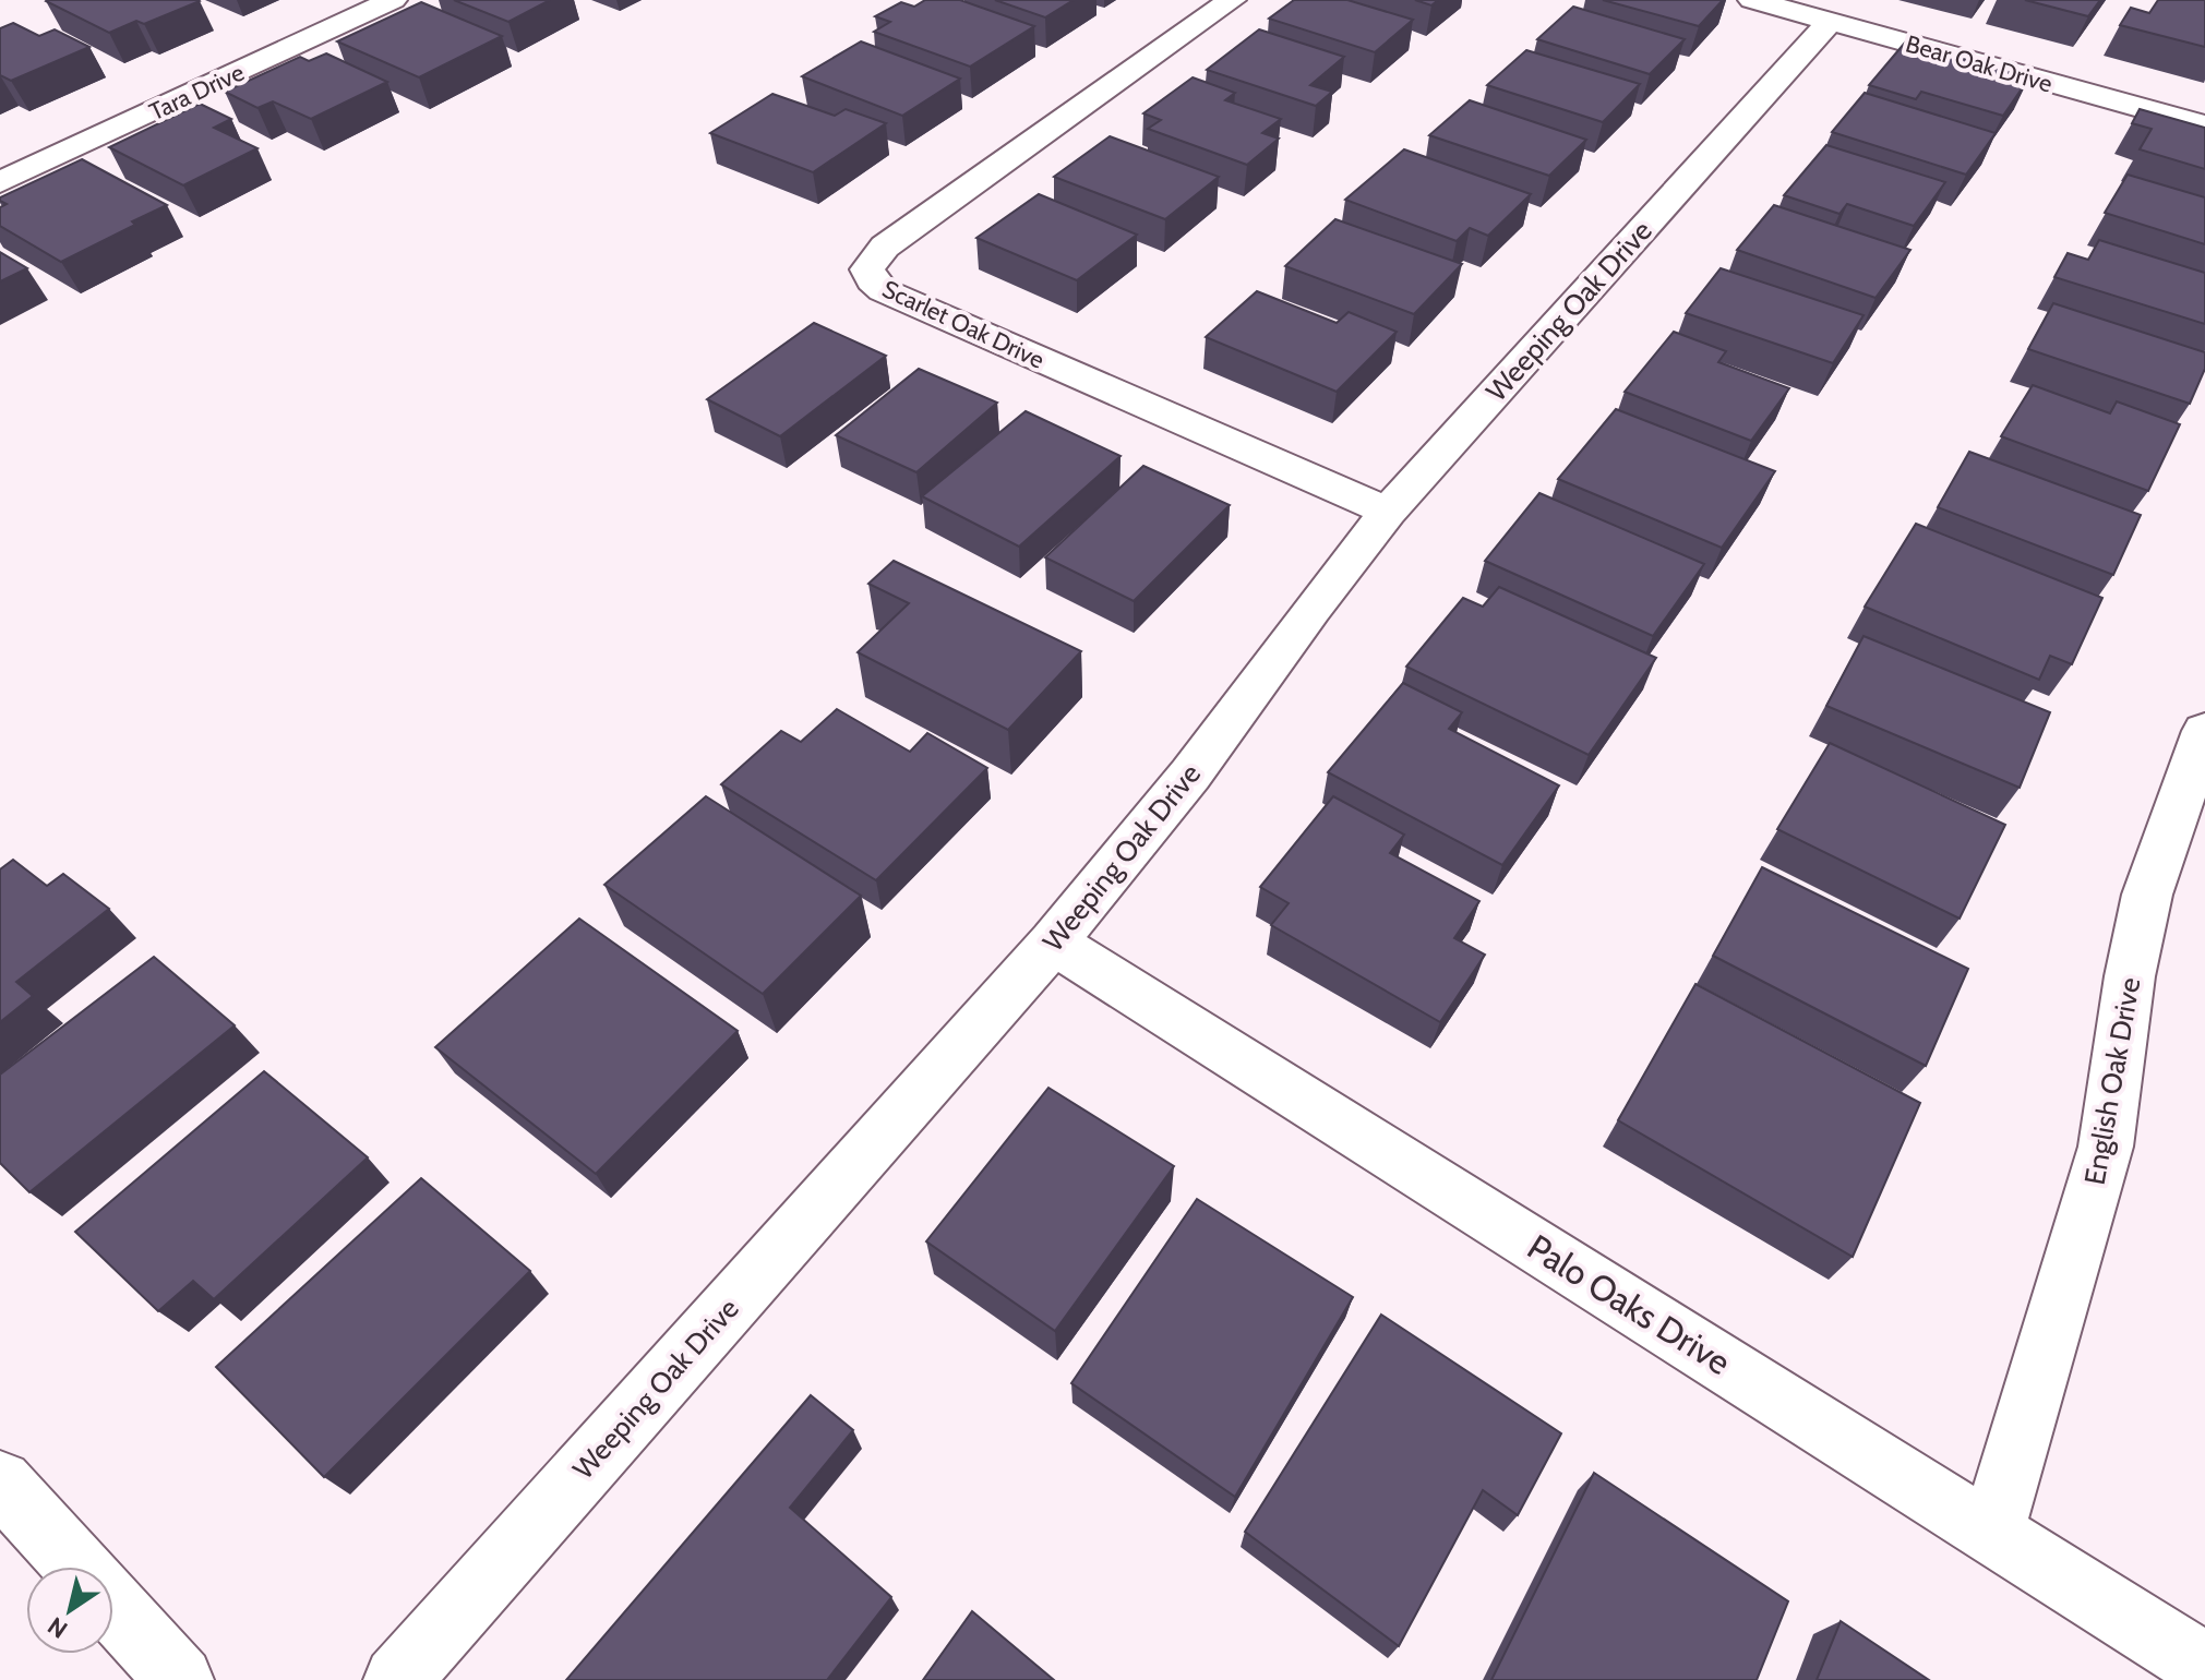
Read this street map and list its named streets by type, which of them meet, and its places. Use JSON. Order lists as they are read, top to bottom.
{
  "streets": {
    "street": [
      "Bear Oak Drive",
      "Tara Drive",
      "Weeping Oak Drive",
      "Scarlet Oak Drive",
      "English Oak Drive",
      "Palo Oaks Drive"
    ]
  },
  "crossings": [
    ["Bear Oak Drive", "Weeping Oak Drive"],
    ["Weeping Oak Drive", "Scarlet Oak Drive"],
    ["Weeping Oak Drive", "Palo Oaks Drive"],
    ["English Oak Drive", "Palo Oaks Drive"]
  ],
  "north": "bottom left"
}
